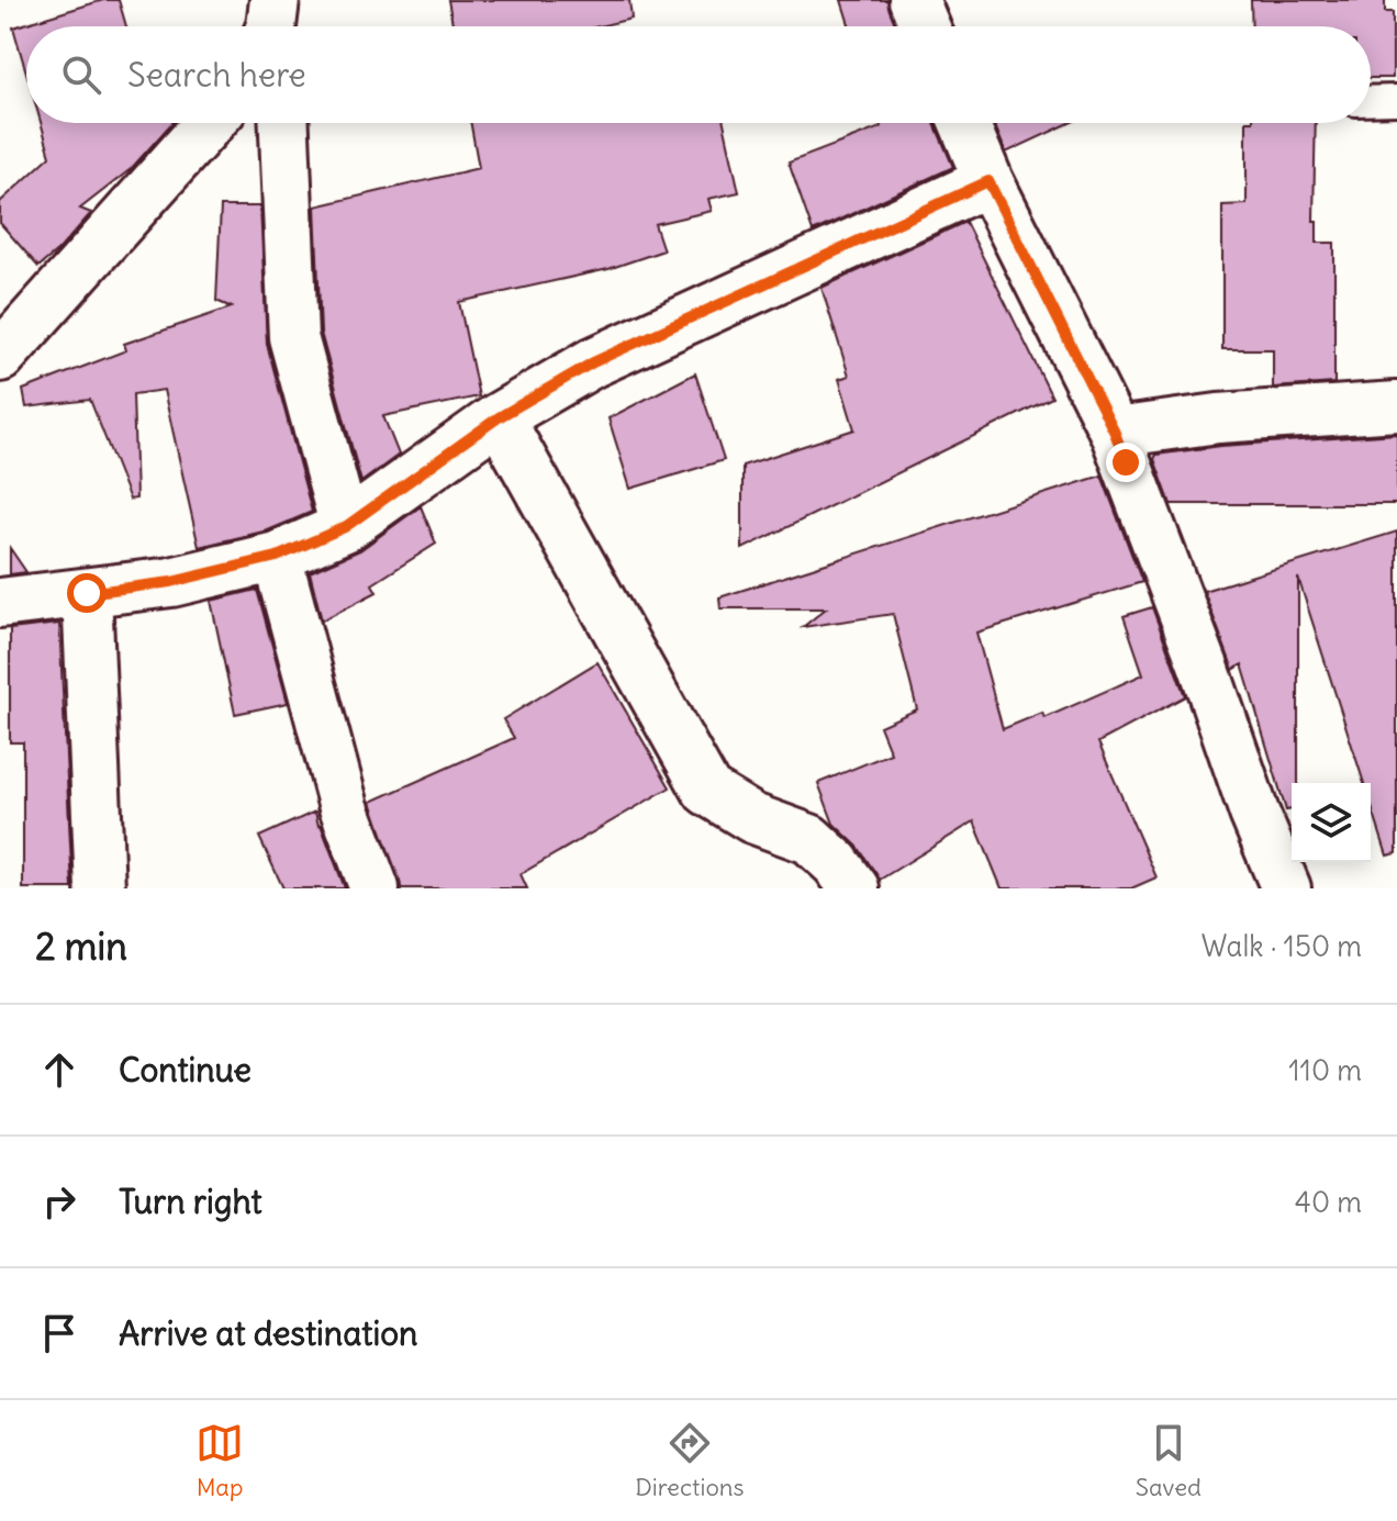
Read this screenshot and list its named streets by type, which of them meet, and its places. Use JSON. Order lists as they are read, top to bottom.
{
  "page": {
    "search": "Search here",
    "heading": ["2 min", "Walk · 150 m"],
    "list": [
      ["Continue", "110 m"],
      ["Turn right", "40 m"],
      "Arrive at destination"
    ],
    "nav": ["Map", "Directions", "Saved"]
  }
}
